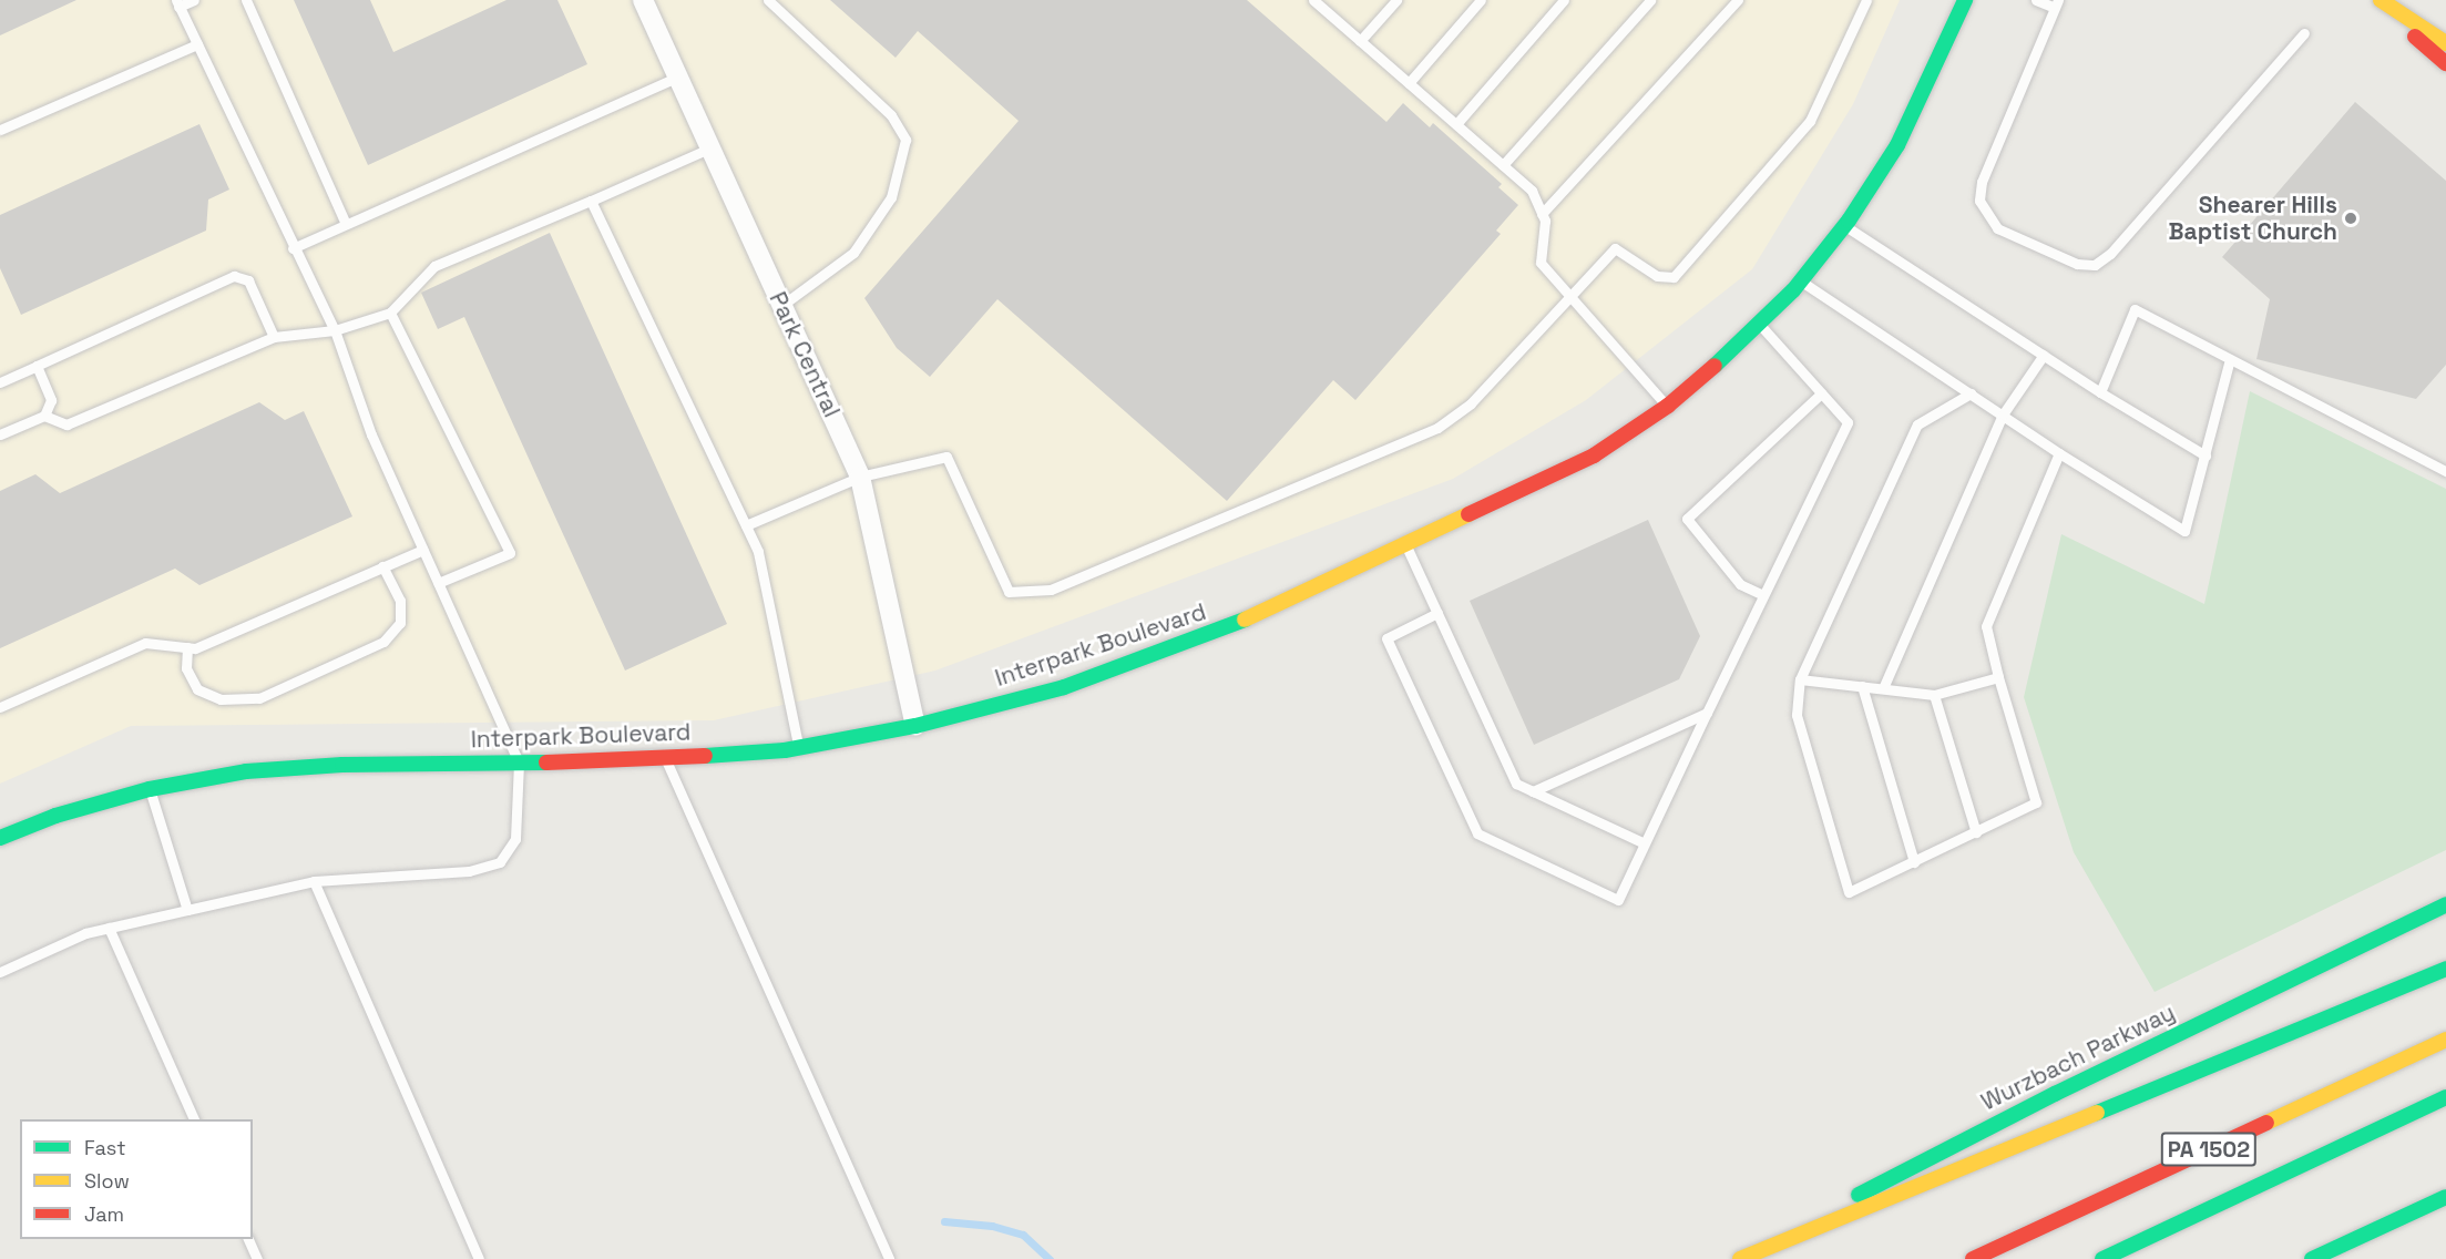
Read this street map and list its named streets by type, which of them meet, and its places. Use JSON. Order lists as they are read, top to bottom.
{
  "streets": {
    "main road": ["Interpark Boulevard", "Wurzbach Parkway", "PA 1502"],
    "street": ["Park Central"]
  },
  "crossings": [
    ["Park Central", "Interpark Boulevard"]
  ],
  "places": ["Shearer Hills Baptist Church"],
  "legend": ["Fast", "Slow", "Jam"]
}
